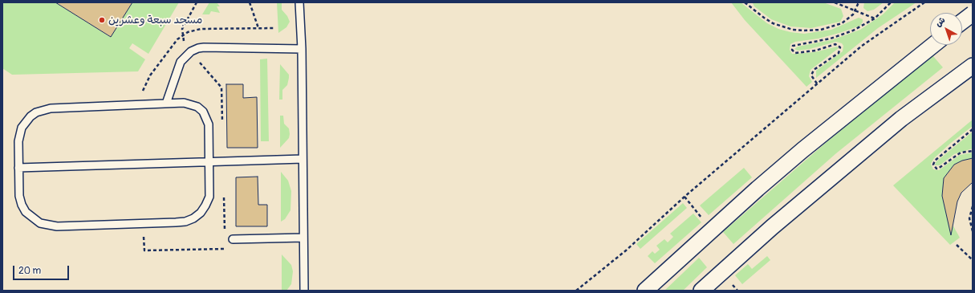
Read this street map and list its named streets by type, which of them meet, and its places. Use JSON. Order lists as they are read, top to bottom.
{
  "places": ["مسجد سبعة وعشرين"],
  "scale_bar": "20 m",
  "north": "top left"
}
